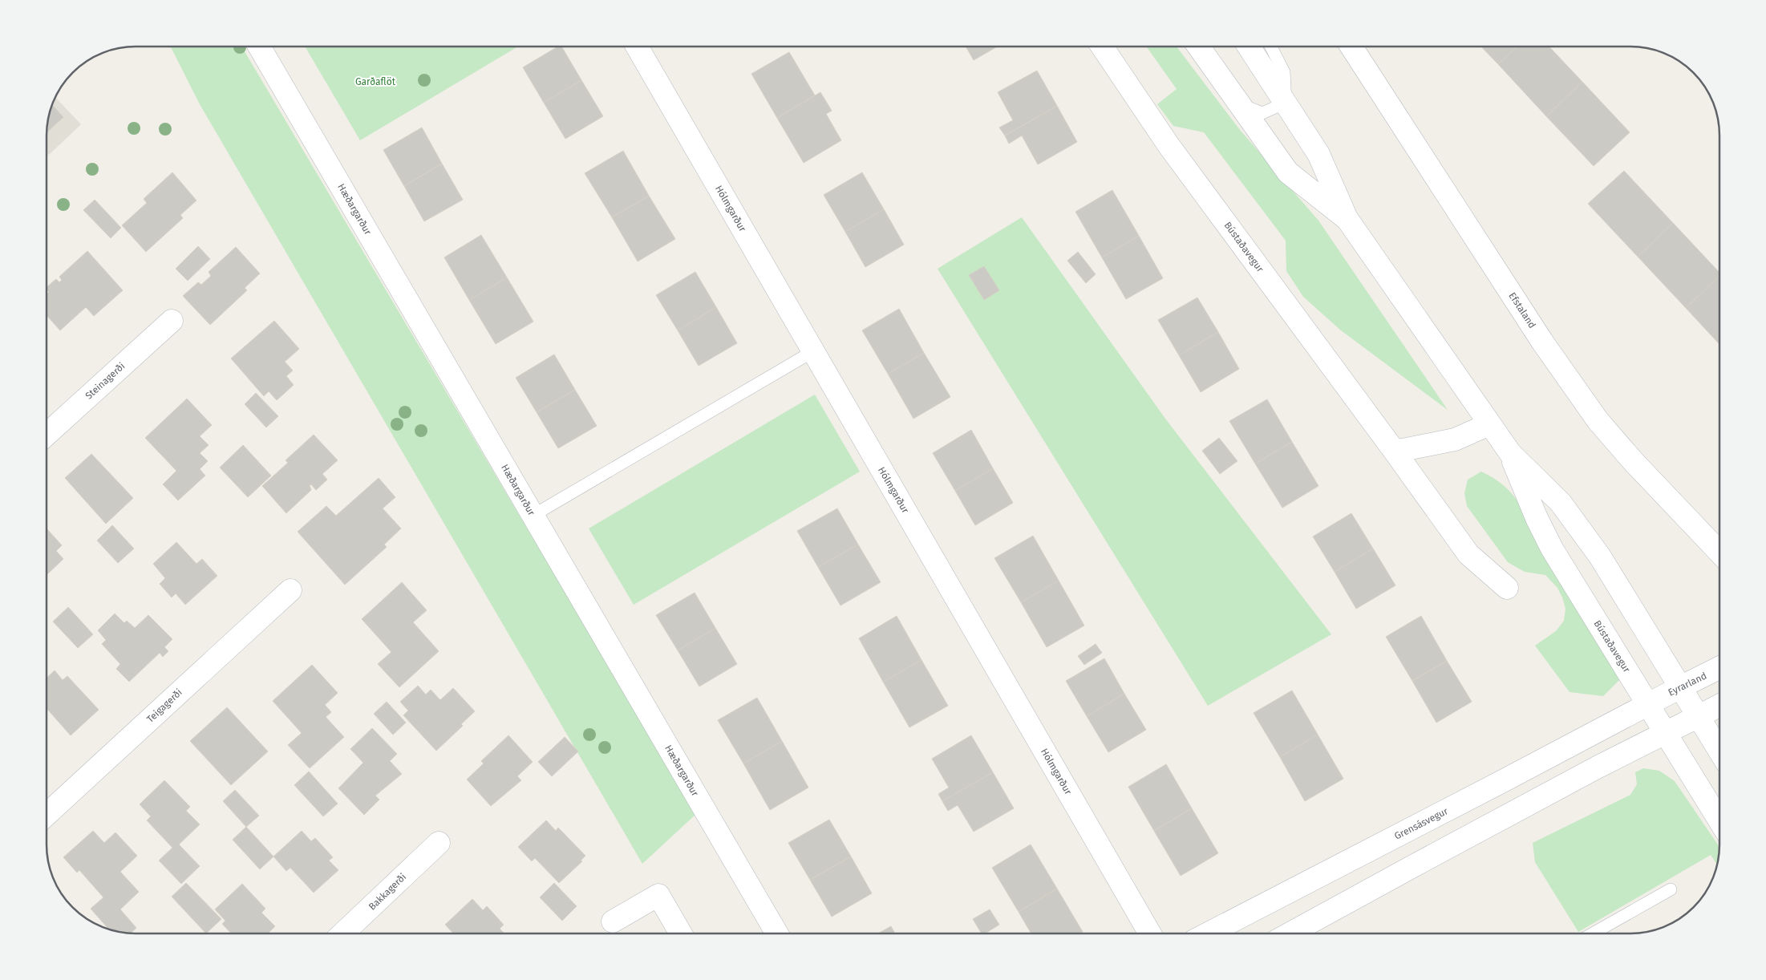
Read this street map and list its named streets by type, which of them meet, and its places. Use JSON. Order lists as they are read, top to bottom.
{
  "streets": {
    "street": [
      "Hólmgarður",
      "Hæðargarður",
      "Bústaðavegur",
      "Efstaland",
      "Steinagerði",
      "Eyrarland",
      "Teigagerði",
      "Grensásvegur",
      "Bakkagerði"
    ]
  },
  "crossings": [
    ["Bústaðavegur", "Eyrarland"],
    ["Bústaðavegur", "Grensásvegur"],
    ["Eyrarland", "Grensásvegur"]
  ],
  "parks": ["Garðaflöt"]
}
